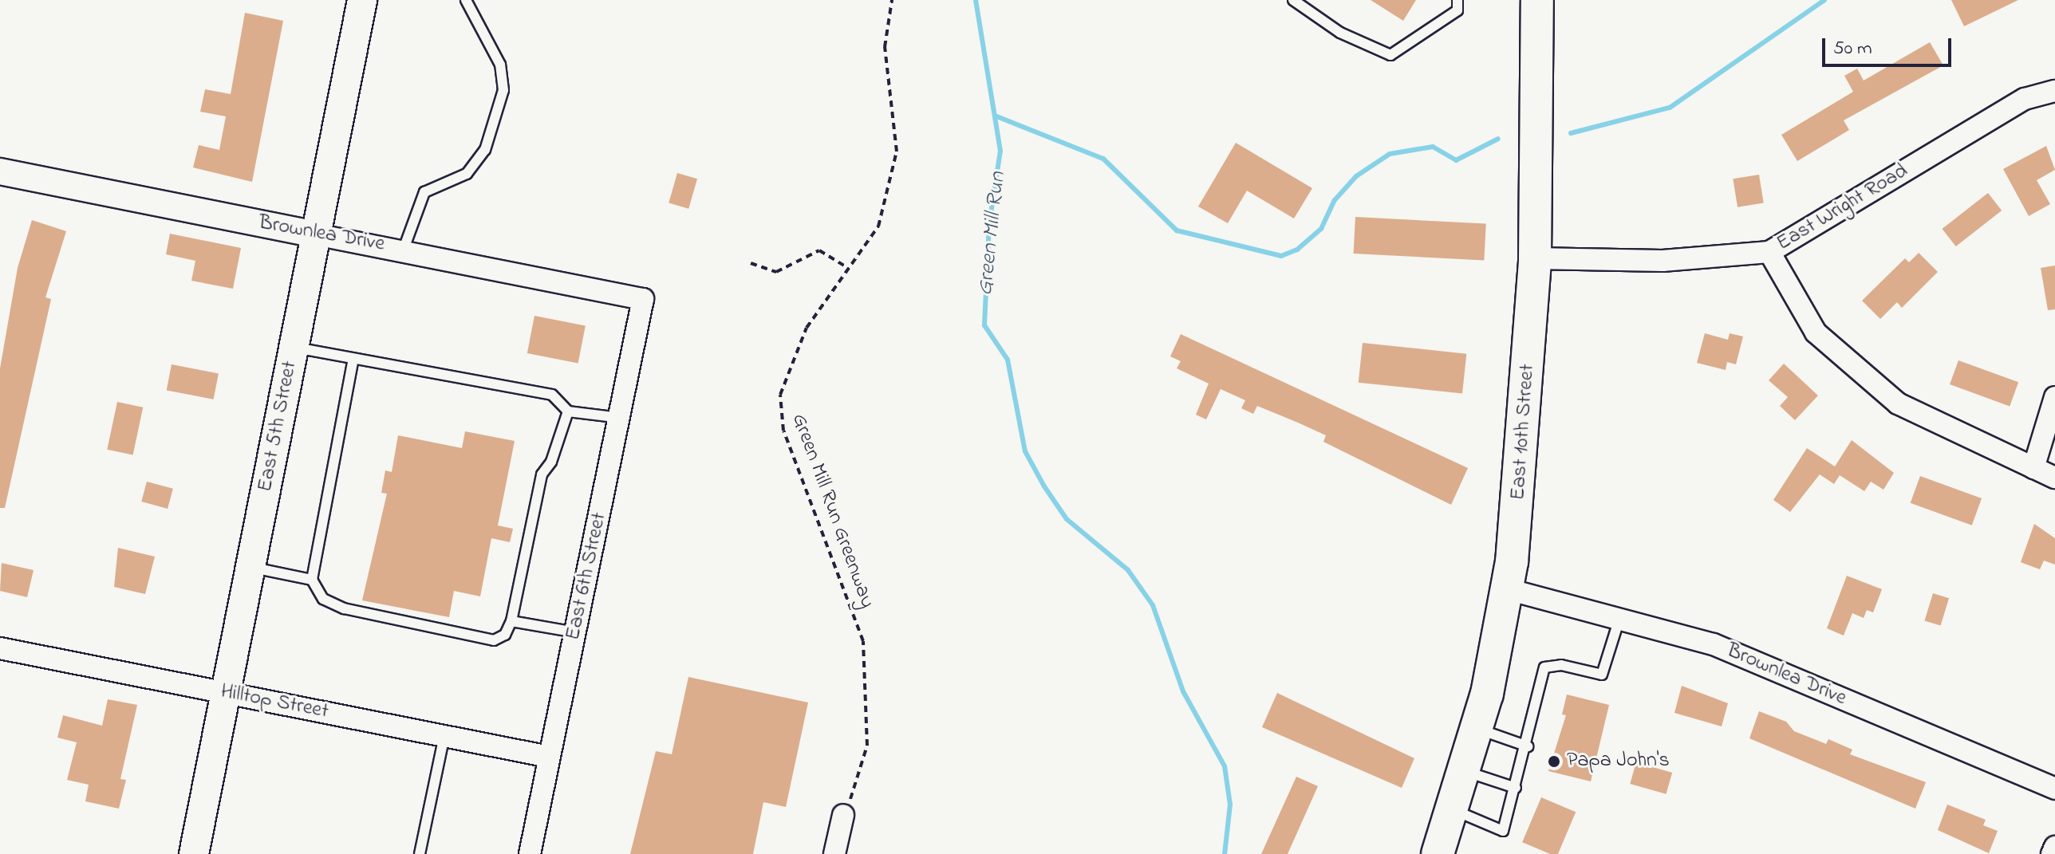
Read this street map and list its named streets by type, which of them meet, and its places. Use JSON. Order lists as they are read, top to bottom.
{
  "streets": {
    "main road": ["East 5th Street", "East 10th Street"],
    "street": [
      "East Wright Road",
      "Brownlea Drive",
      "East 6th Street",
      "Hilltop Street"
    ],
    "path": ["Green Mill Run Greenway"]
  },
  "crossings": [
    ["East Wright Road", "East 10th Street"],
    ["Brownlea Drive", "East 5th Street"],
    ["Brownlea Drive", "East 10th Street"],
    ["Brownlea Drive", "East 6th Street"],
    ["East 5th Street", "Hilltop Street"],
    ["East 6th Street", "Hilltop Street"]
  ],
  "water": ["Green Mill Run"],
  "places": ["Papa John's"],
  "scale_bar": "50 m"
}
